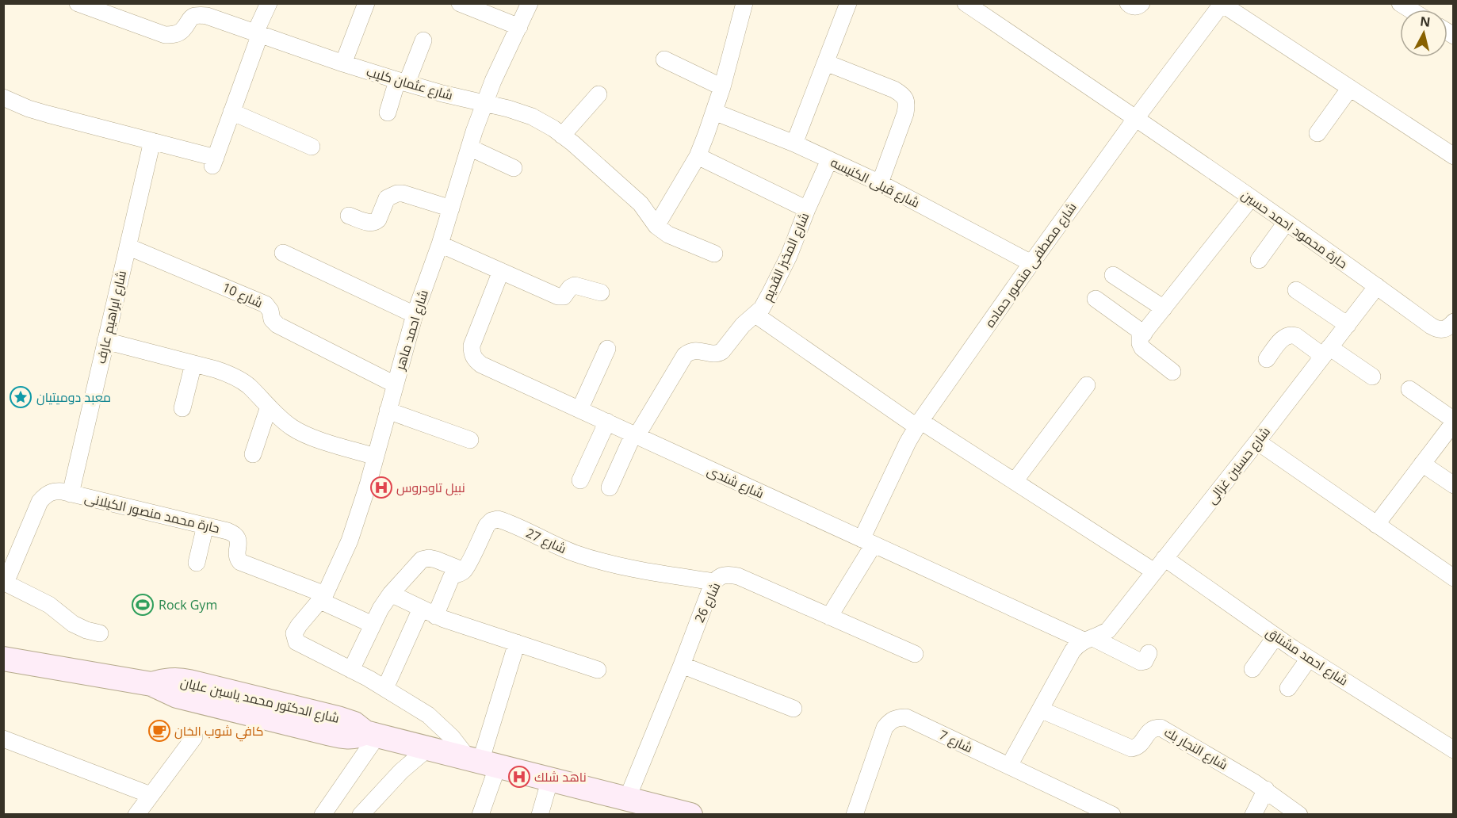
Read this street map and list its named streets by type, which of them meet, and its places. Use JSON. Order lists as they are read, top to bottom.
{
  "streets": {
    "main road": ["شارع الدكتور محمد ياسين عليان"],
    "street": [
      "شارع عثمان كليب",
      "شارع قبلى الكنيسه",
      "حارة محمود احمد حسين",
      "شارع المخبز القديم",
      "شارع مصطفى منصور حماده",
      "شارع 10",
      "شارع ابراهيم عارف",
      "شارع احمد ماهر",
      "شارع حسنين غزالى",
      "شارع شندى",
      "حارة محمد منصور الكيلانى",
      "شارع 27",
      "شارع 26",
      "شارع احمد مشناق",
      "شارع 7",
      "شارع النجار بك"
    ]
  },
  "crossings": [
    ["شارع عثمان كليب", "شارع احمد ماهر"],
    ["شارع قبلى الكنيسه", "شارع المخبز القديم"],
    ["شارع قبلى الكنيسه", "شارع مصطفى منصور حماده"],
    ["حارة محمود احمد حسين", "شارع مصطفى منصور حماده"],
    ["حارة محمود احمد حسين", "شارع حسنين غزالى"],
    ["شارع المخبز القديم", "شارع شندى"],
    ["شارع المخبز القديم", "شارع احمد مشناق"],
    ["شارع مصطفى منصور حماده", "شارع شندى"],
    ["شارع مصطفى منصور حماده", "شارع 26"],
    ["شارع مصطفى منصور حماده", "شارع احمد مشناق"],
    ["شارع 10", "شارع ابراهيم عارف"],
    ["شارع 10", "شارع احمد ماهر"],
    ["شارع ابراهيم عارف", "حارة محمد منصور الكيلانى"],
    ["شارع احمد ماهر", "حارة محمد منصور الكيلانى"],
    ["شارع حسنين غزالى", "شارع شندى"],
    ["شارع حسنين غزالى", "شارع احمد مشناق"],
    ["شارع 27", "شارع 26"],
    ["شارع 26", "شارع الدكتور محمد ياسين عليان"]
  ],
  "places": {
    "place": ["معبد دوميتيان"],
    "hospital": ["نبيل تاودروس", "ناهد شلك"],
    "sports": ["Rock Gym"],
    "cafe": ["كافي شوب الخان"]
  },
  "north": "top"
}
